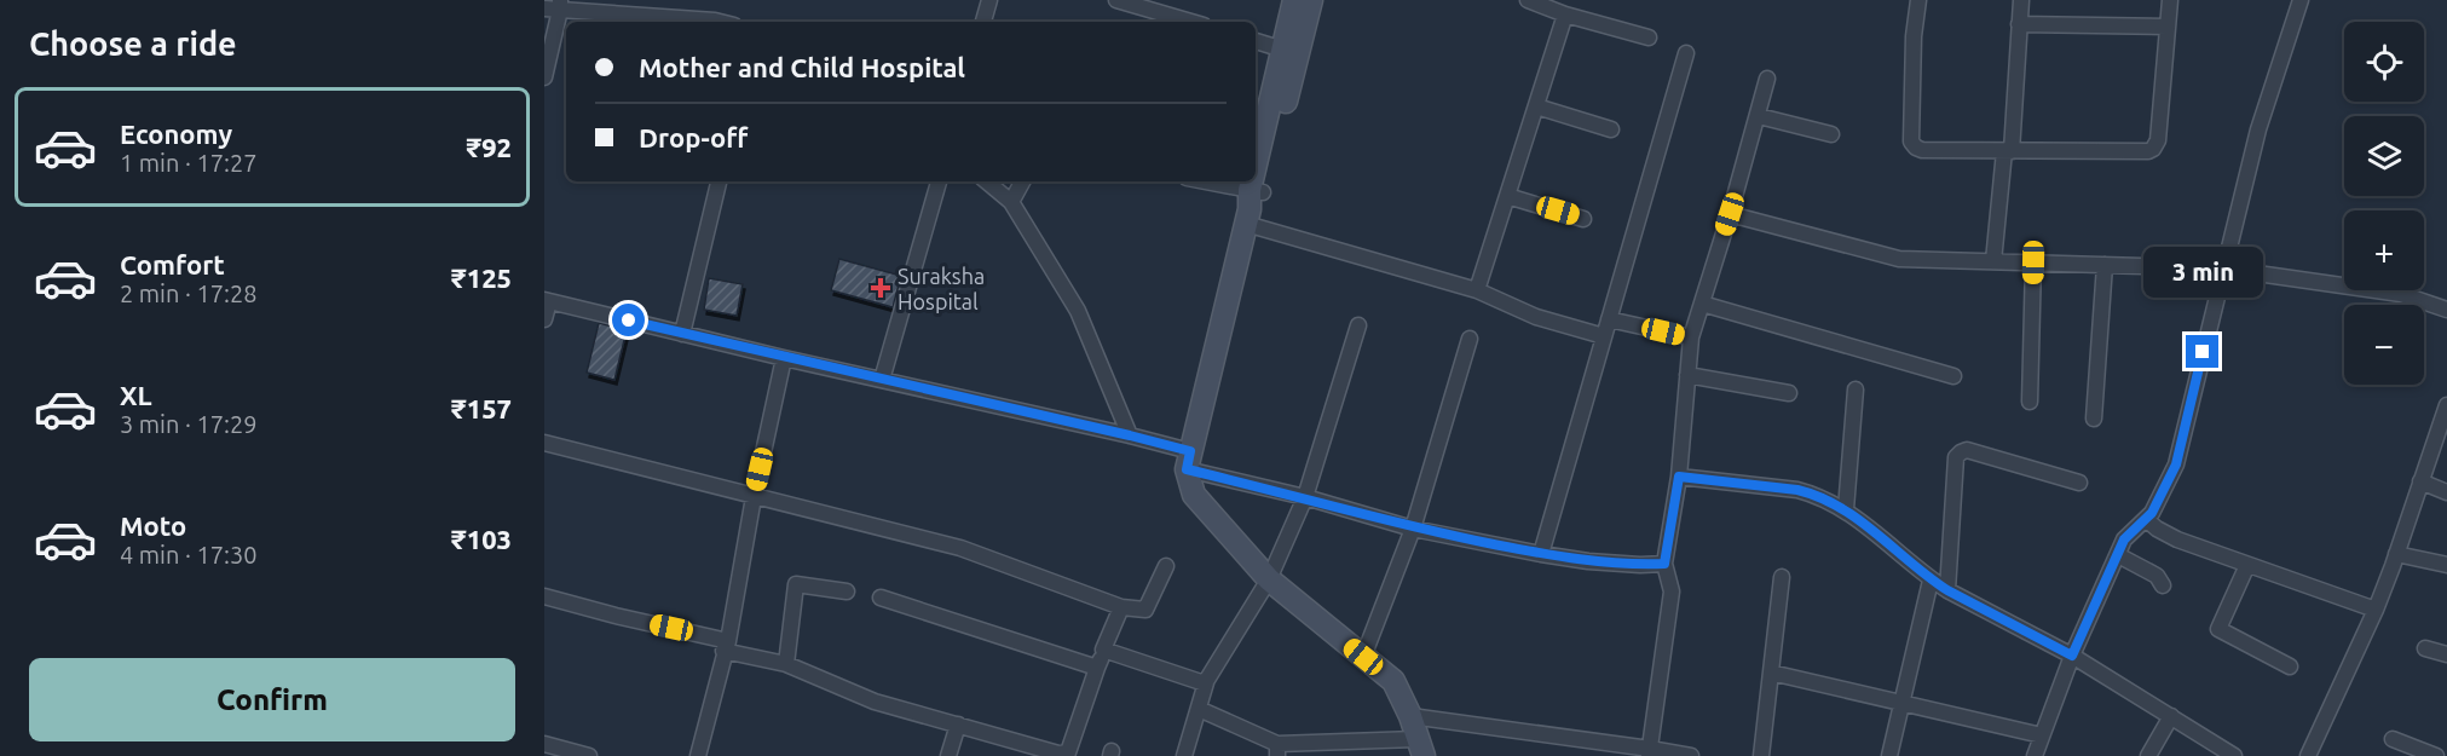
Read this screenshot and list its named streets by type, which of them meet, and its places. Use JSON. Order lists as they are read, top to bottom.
{
  "places": {
    "health": ["Suraksha Hospital"]
  },
  "page": {
    "heading": "Choose a ride",
    "map_buttons": ["+", "−"],
    "banner": ["Mother and Child Hospital", "Drop-off"],
    "list": [
      {
        "name": "Economy",
        "note": "1 min · 17:27",
        "value": "₹92"
      },
      {
        "name": "Comfort",
        "note": "2 min · 17:28",
        "value": "₹125"
      },
      {
        "name": "XL",
        "note": "3 min · 17:29",
        "value": "₹157"
      },
      {
        "name": "Moto",
        "note": "4 min · 17:30",
        "value": "₹103"
      }
    ],
    "bubble": "3 min",
    "buttons": "Confirm"
  }
}
